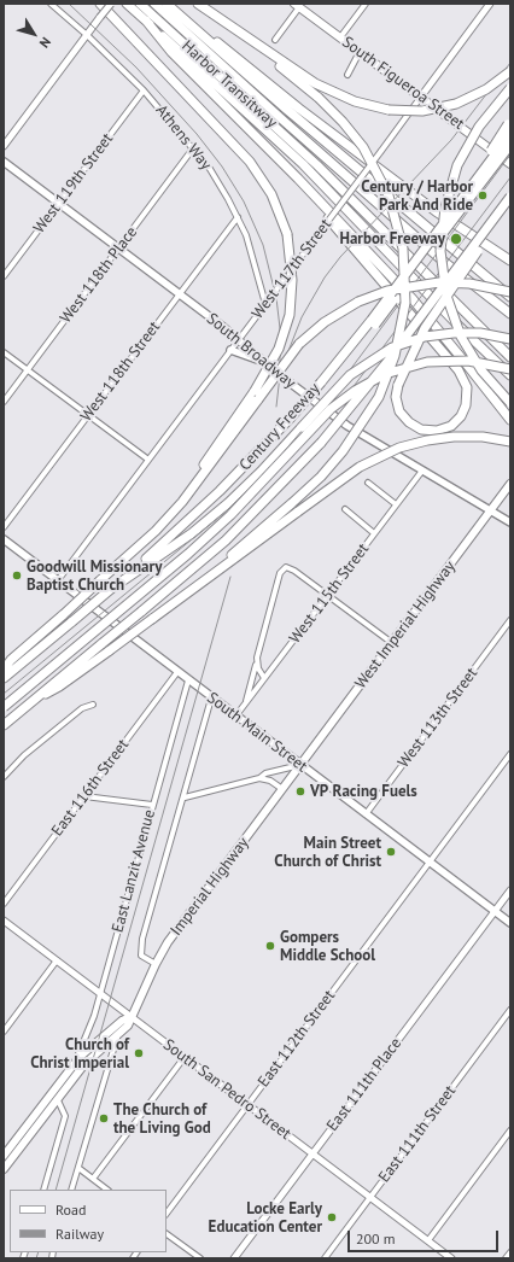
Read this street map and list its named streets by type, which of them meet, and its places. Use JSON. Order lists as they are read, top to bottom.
{
  "streets": {
    "highway": ["Harbor Transitway", "Century Freeway"],
    "main road": [
      "South Figueroa Street",
      "South Broadway",
      "West Imperial Highway",
      "South Main Street",
      "Imperial Highway"
    ],
    "street": [
      "Athens Way",
      "West 119th Street",
      "West 117th Street",
      "West 118th Place",
      "West 118th Street",
      "West 115th Street",
      "West 113th Street",
      "East 116th Street",
      "East Lanzit Avenue",
      "East 112th Street",
      "East 111th Place",
      "South San Pedro Street",
      "East 111th Street"
    ]
  },
  "crossings": [
    ["South Figueroa Street", "West 117th Street"],
    ["Athens Way", "West 119th Street"],
    ["Athens Way", "West 117th Street"],
    ["Athens Way", "West 118th Place"],
    ["Athens Way", "West 118th Street"],
    ["West 119th Street", "South Broadway"],
    ["West 117th Street", "South Broadway"],
    ["West 117th Street", "South Main Street"],
    ["West 118th Place", "South Broadway"],
    ["South Broadway", "West 118th Street"],
    ["South Broadway", "West 115th Street"],
    ["South Broadway", "West Imperial Highway"],
    ["West 115th Street", "South Main Street"],
    ["West Imperial Highway", "South Main Street"],
    ["West Imperial Highway", "Imperial Highway"],
    ["West 113th Street", "South Main Street"],
    ["South Main Street", "East 116th Street"],
    ["South Main Street", "East Lanzit Avenue"],
    ["South Main Street", "Imperial Highway"],
    ["South Main Street", "East 112th Street"],
    ["South Main Street", "East 111th Place"],
    ["East Lanzit Avenue", "Imperial Highway"],
    ["East Lanzit Avenue", "South San Pedro Street"],
    ["Imperial Highway", "South San Pedro Street"],
    ["East 112th Street", "South San Pedro Street"],
    ["East 111th Place", "South San Pedro Street"],
    ["South San Pedro Street", "East 111th Street"]
  ],
  "places": [
    "Century / Harbor Park And Ride",
    "Harbor Freeway",
    "Goodwill Missionary Baptist Church",
    "VP Racing Fuels",
    "Main Street Church of Christ",
    "Gompers Middle School",
    "Church of Christ Imperial",
    "The Church of the Living God",
    "Locke Early Education Center"
  ],
  "legend": ["Road", "Railway"],
  "scale_bar": "200 m",
  "north": "bottom right"
}
